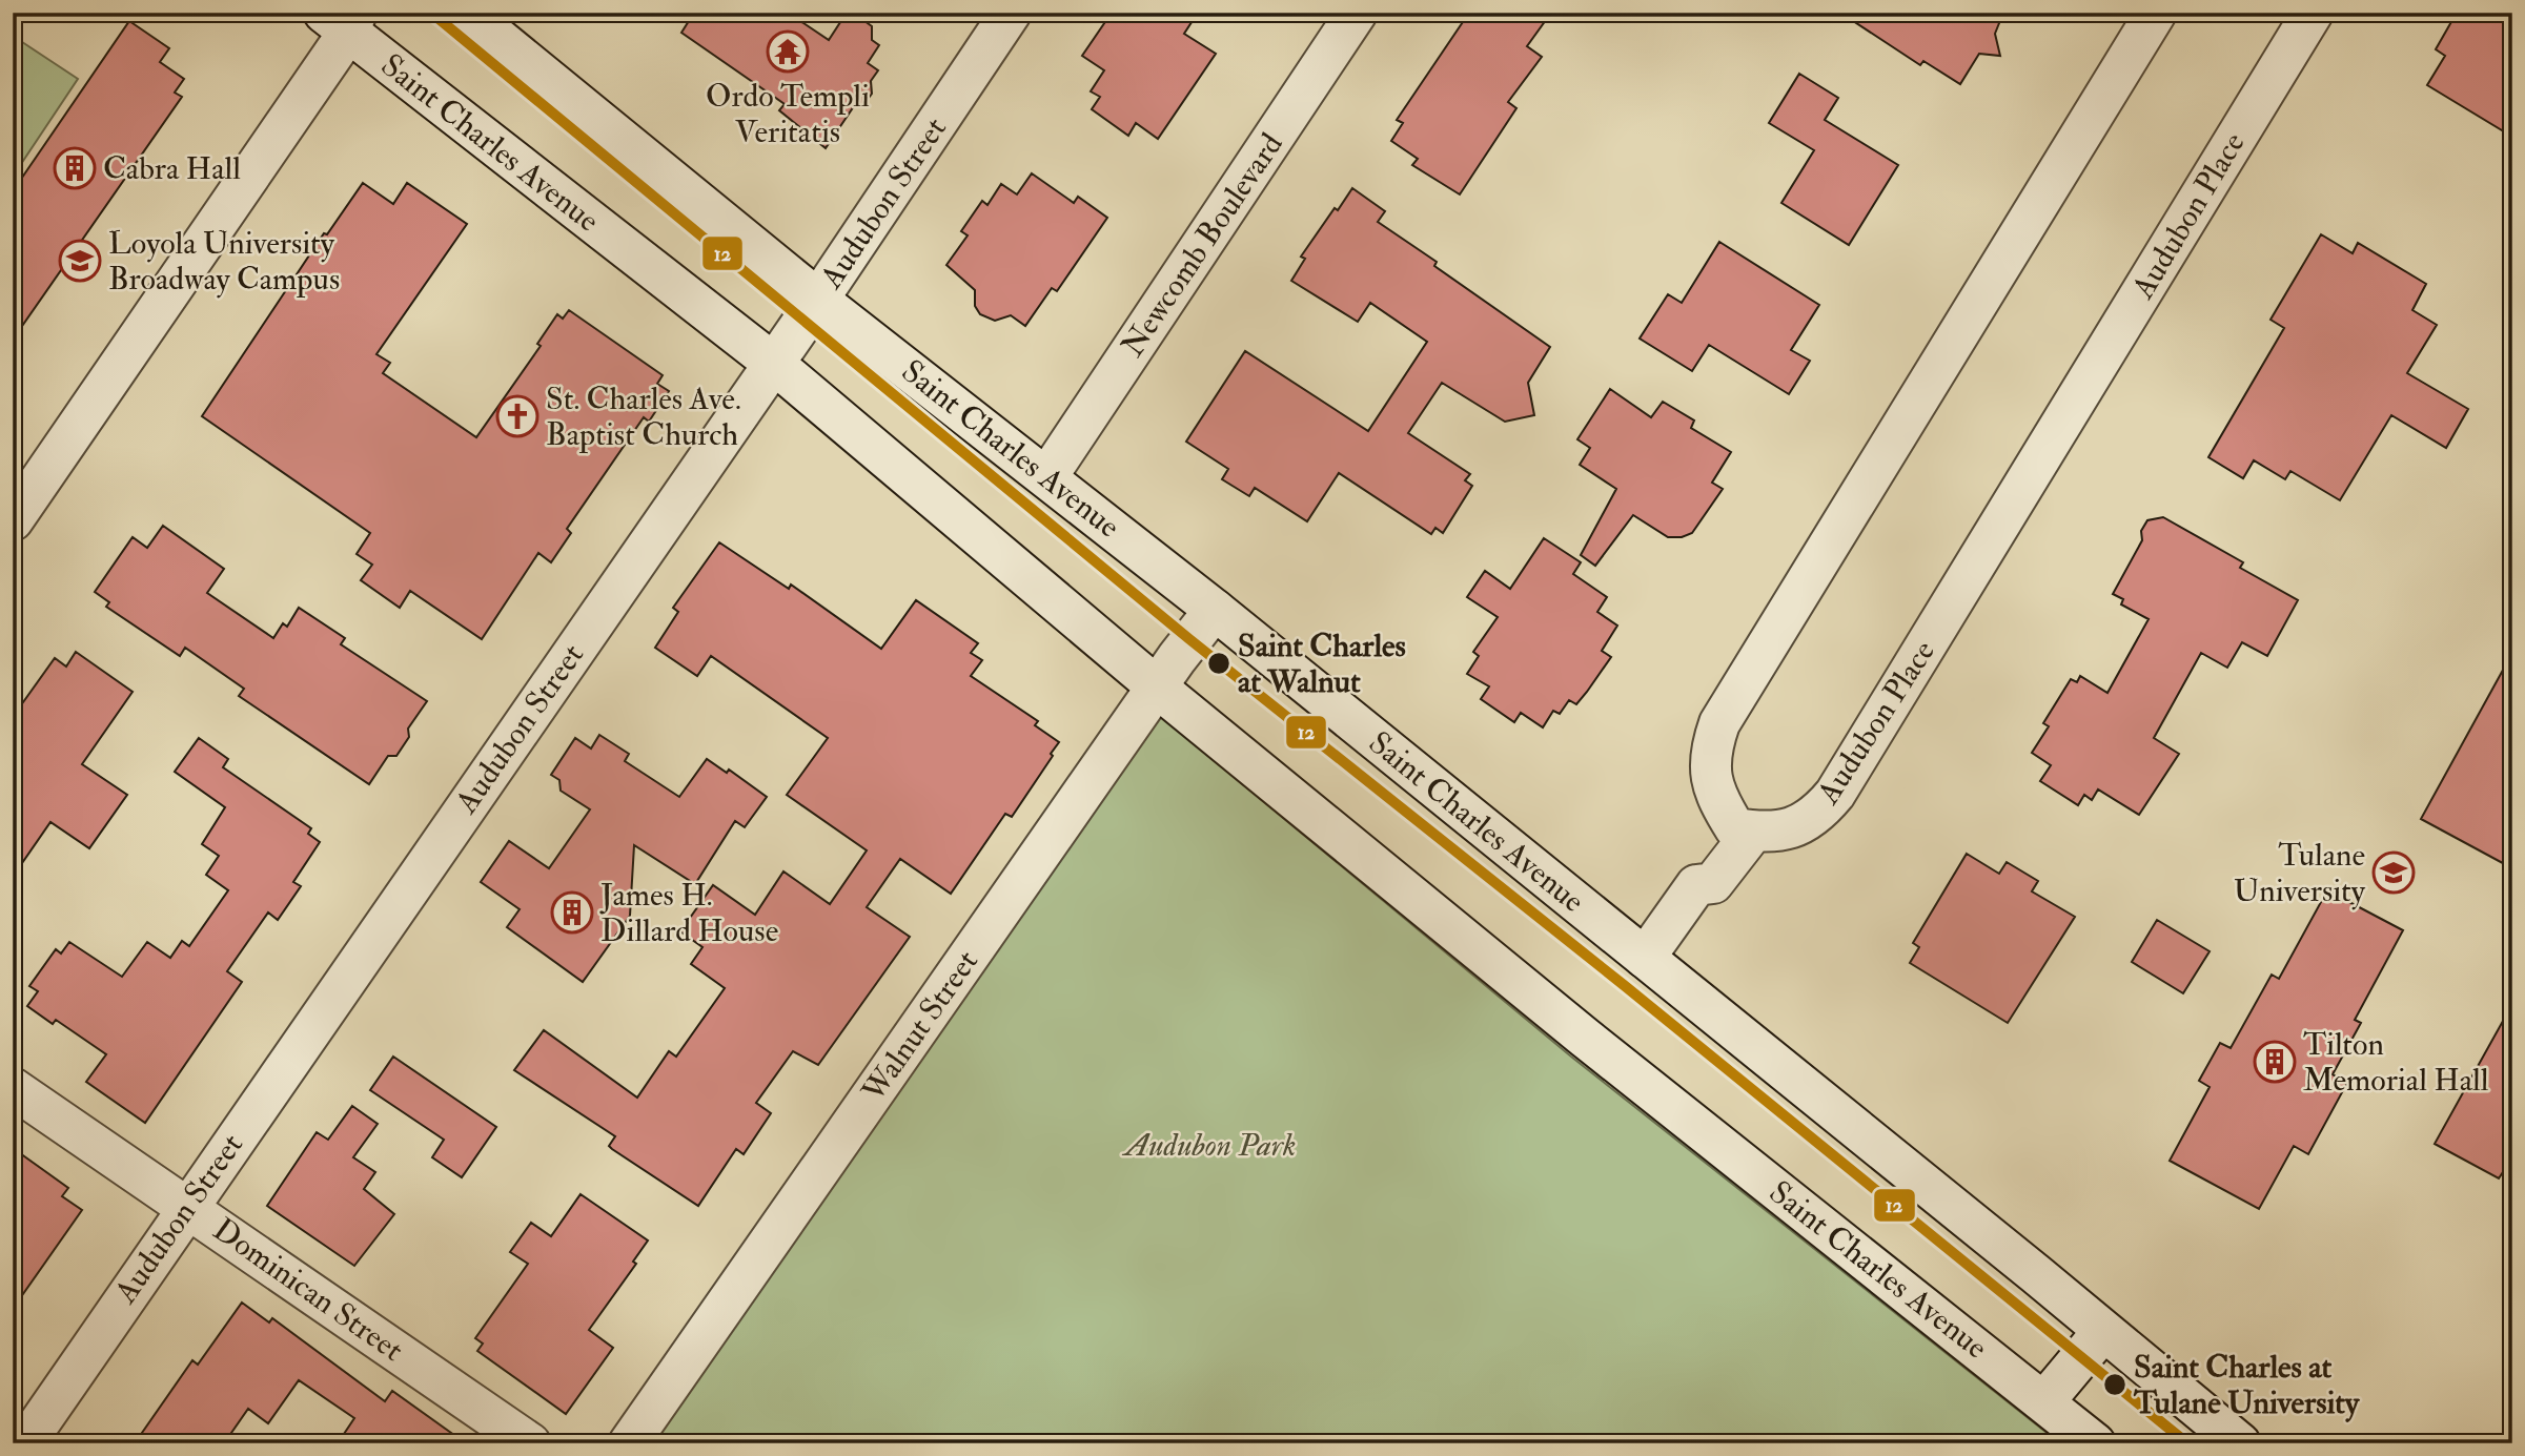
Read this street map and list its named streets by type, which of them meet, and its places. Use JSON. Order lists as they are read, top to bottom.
{
  "streets": {
    "street": [
      "Saint Charles Avenue",
      "Audubon Street",
      "Audubon Place",
      "Newcomb Boulevard",
      "Walnut Street",
      "Dominican Street"
    ]
  },
  "crossings": [
    ["Saint Charles Avenue", "Audubon Street"],
    ["Saint Charles Avenue", "Newcomb Boulevard"],
    ["Saint Charles Avenue", "Walnut Street"],
    ["Audubon Street", "Dominican Street"]
  ],
  "parks": ["Audubon Park"],
  "places": {
    "temple": ["Ordo Templi Veritatis"],
    "building": ["Cabra Hall", "James H. Dillard House", "Tilton Memorial Hall"],
    "school or university": ["Loyola University Broadway Campus", "Tulane University"],
    "church": ["St. Charles Ave. Baptist Church"],
    "other": ["Saint Charles at Walnut", "Saint Charles at Tulane University"]
  },
  "lines": ["transit line 12"]
}
